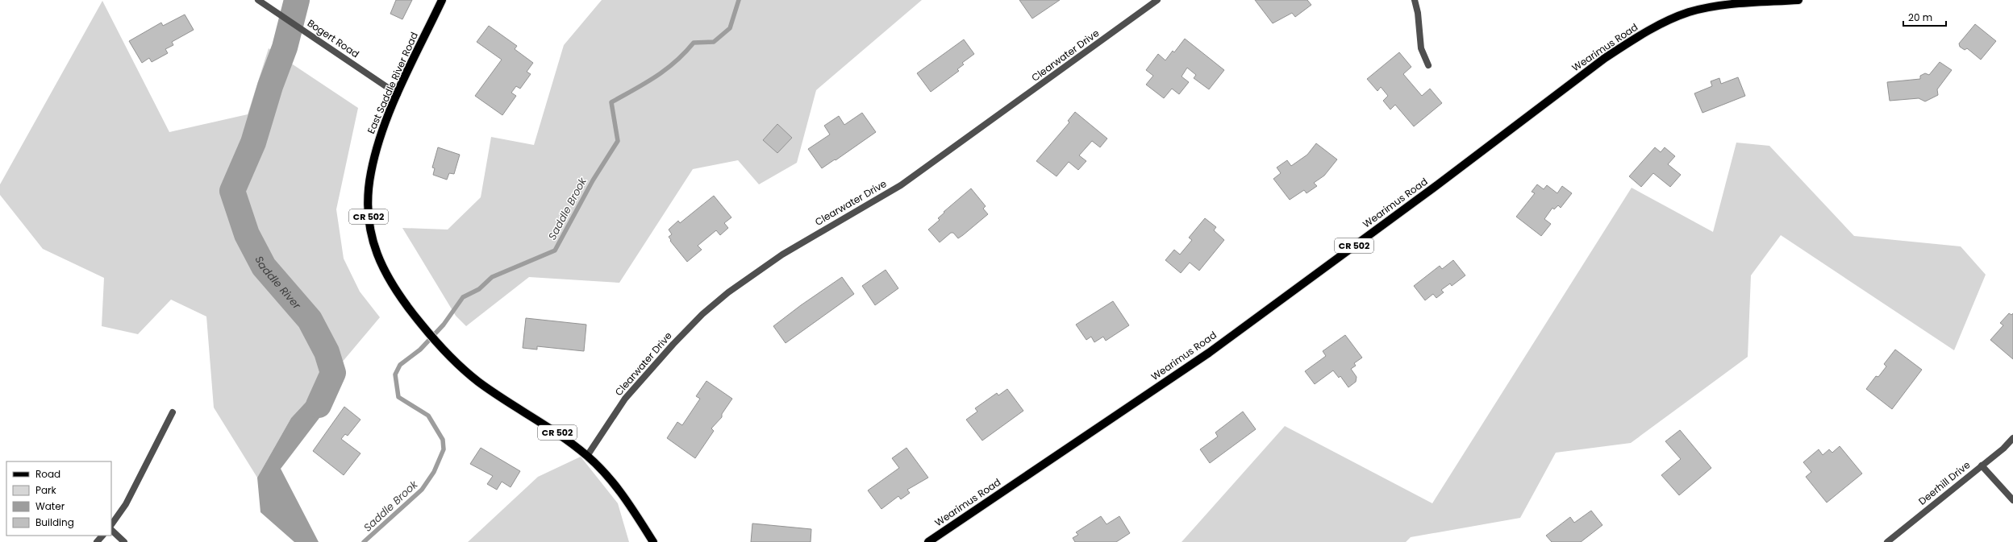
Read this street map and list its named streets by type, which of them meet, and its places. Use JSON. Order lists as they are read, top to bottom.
{
  "streets": {
    "main road": ["Wearimus Road", "East Saddle River Road", "CR 502"],
    "street": ["Bogert Road", "Clearwater Drive", "Deerhill Drive"]
  },
  "crossings": [
    ["Bogert Road", "East Saddle River Road"],
    ["Clearwater Drive", "East Saddle River Road"]
  ],
  "water": ["Saddle Brook", "Saddle River"],
  "legend": [
    "Road",
    "Park",
    "Water",
    "Building"
  ],
  "scale_bar": "20 m"
}
